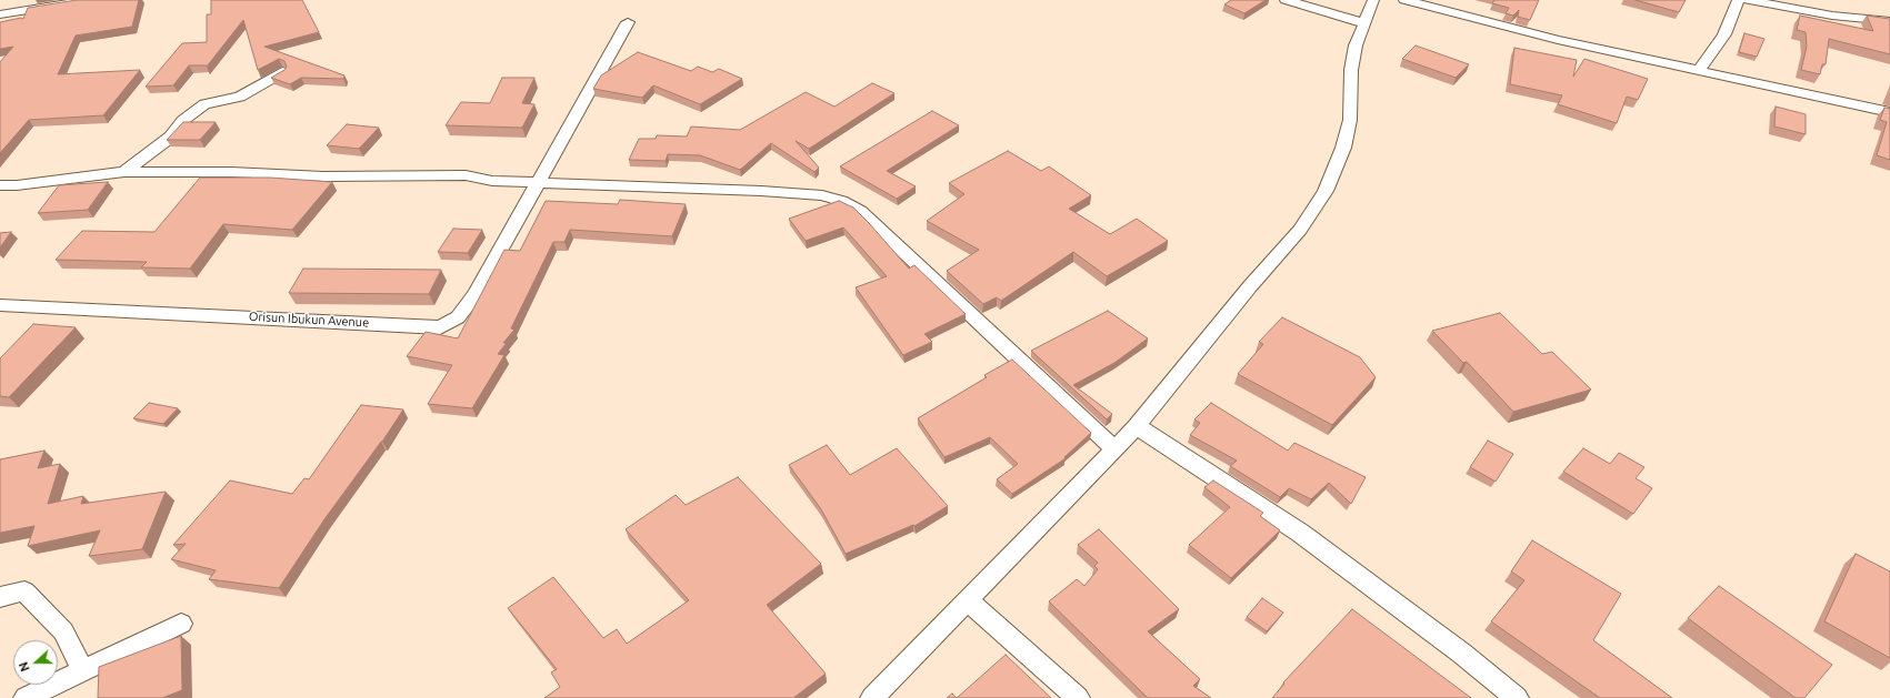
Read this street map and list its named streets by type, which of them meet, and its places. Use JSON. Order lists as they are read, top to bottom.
{
  "streets": {
    "street": ["Orisun Ibukun Avenue"]
  },
  "north": "left"
}
